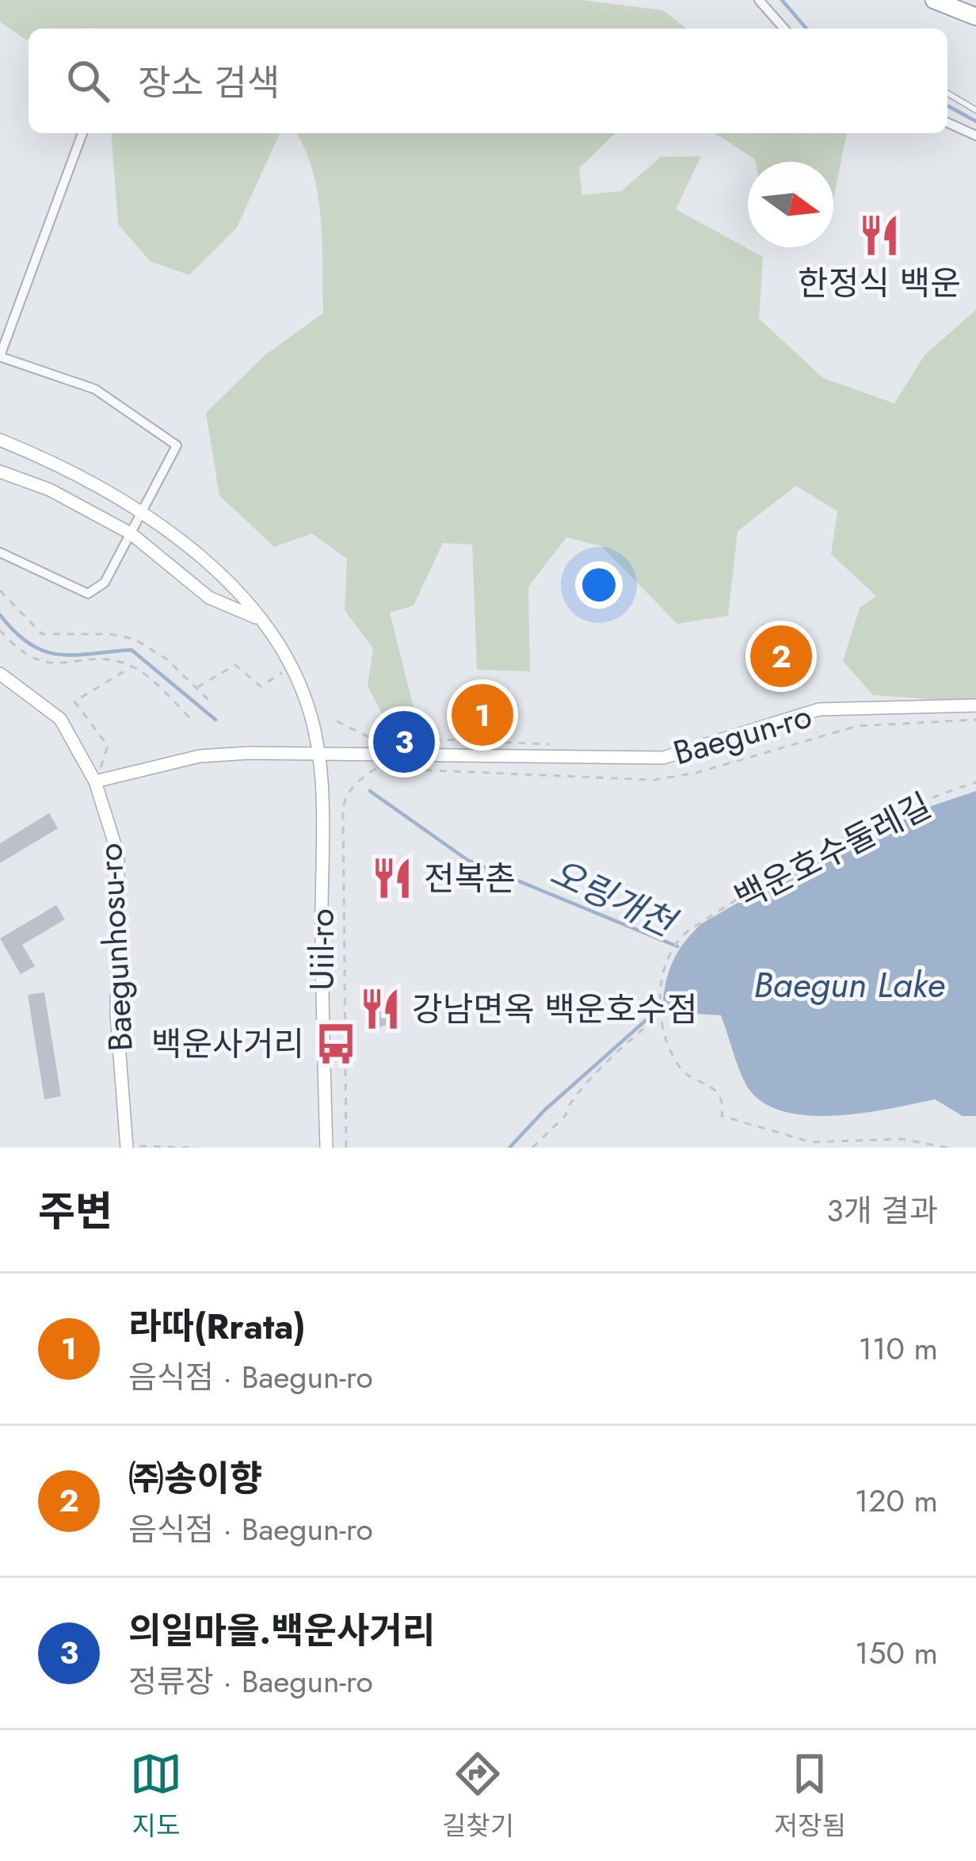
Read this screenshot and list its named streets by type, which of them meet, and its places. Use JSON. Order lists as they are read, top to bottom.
{
  "streets": {
    "main road": ["Baegun-ro", "Baegunhosu-ro", "Uiil-ro"],
    "path": ["백운호수둘레길"]
  },
  "crossings": [
    ["Baegun-ro", "Baegunhosu-ro"],
    ["Baegun-ro", "Uiil-ro"]
  ],
  "water": ["오링개천", "Baegun Lake"],
  "places": {
    "restaurant": ["한정식 백운", "전복촌", "강남면옥 백운호수점"],
    "bus stop": ["백운사거리"]
  },
  "north": "right",
  "page": {
    "search": "장소 검색",
    "pins": ["2", "1", "3"],
    "heading": ["주변", "3개 결과"],
    "list": [
      {
        "mark": "1",
        "name": "라따(Rrata)",
        "note": "음식점 · Baegun-ro",
        "value": "110 m"
      },
      {
        "mark": "2",
        "name": "㈜송이향",
        "note": "음식점 · Baegun-ro",
        "value": "120 m"
      },
      {
        "mark": "3",
        "name": "의일마을.백운사거리",
        "note": "정류장 · Baegun-ro",
        "value": "150 m"
      }
    ],
    "nav": ["지도", "길찾기", "저장됨"]
  }
}
